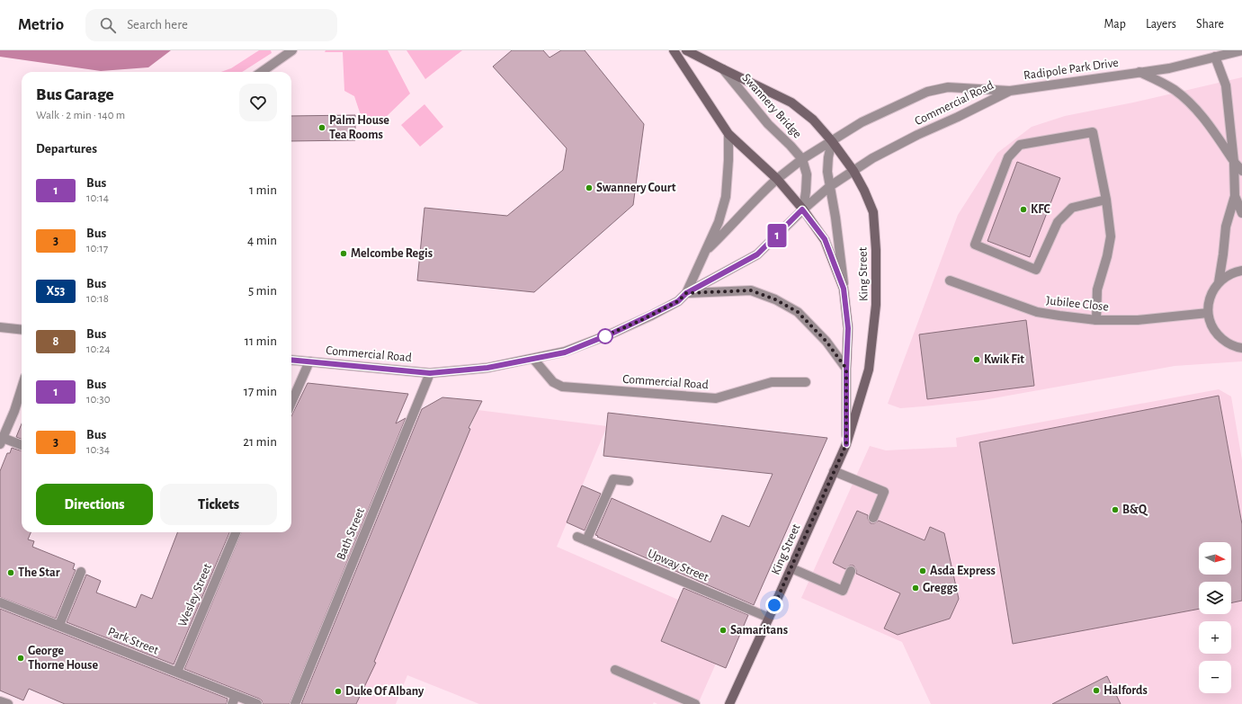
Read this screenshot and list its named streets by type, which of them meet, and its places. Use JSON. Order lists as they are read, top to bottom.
{
  "streets": {
    "main road": ["Swannery Bridge", "King Street"],
    "street": [
      "Radipole Park Drive",
      "Commercial Road",
      "Jubilee Close",
      "Bath Street",
      "Upway Street",
      "Wesley Street",
      "Park Street"
    ]
  },
  "crossings": [
    ["Radipole Park Drive", "Commercial Road"],
    ["Commercial Road", "Swannery Bridge"],
    ["Commercial Road", "King Street"],
    ["Commercial Road", "Bath Street"],
    ["Swannery Bridge", "King Street"],
    ["King Street", "Upway Street"],
    ["Wesley Street", "Park Street"]
  ],
  "places": [
    "Palm House Tea Rooms",
    "Swannery Court",
    "KFC",
    "Melcombe Regis",
    "Kwik Fit",
    "B&Q",
    "Asda Express",
    "The Star",
    "Greggs",
    "Samaritans",
    "George Thorne House",
    "Halfords",
    "Duke Of Albany"
  ],
  "lines": ["bus line 1"],
  "north": "right",
  "page": {
    "header": "Metrio",
    "search": "Search here",
    "nav": ["Map", "Layers", "Share"],
    "on_map": "1",
    "heading": [
      ["Bus Garage", "Walk · 2 min · 140 m"],
      "Departures"
    ],
    "list": [
      {
        "mark": "1",
        "name": "Bus",
        "note": "10:14",
        "value": "1 min"
      },
      {
        "mark": "3",
        "name": "Bus",
        "note": "10:17",
        "value": "4 min"
      },
      {
        "mark": "X53",
        "name": "Bus",
        "note": "10:18",
        "value": "5 min"
      },
      {
        "mark": "8",
        "name": "Bus",
        "note": "10:24",
        "value": "11 min"
      },
      {
        "mark": "1",
        "name": "Bus",
        "note": "10:30",
        "value": "17 min"
      },
      {
        "mark": "3",
        "name": "Bus",
        "note": "10:34",
        "value": "21 min"
      }
    ],
    "buttons": ["Directions", "Tickets"],
    "map_buttons": ["+", "−"]
  }
}
